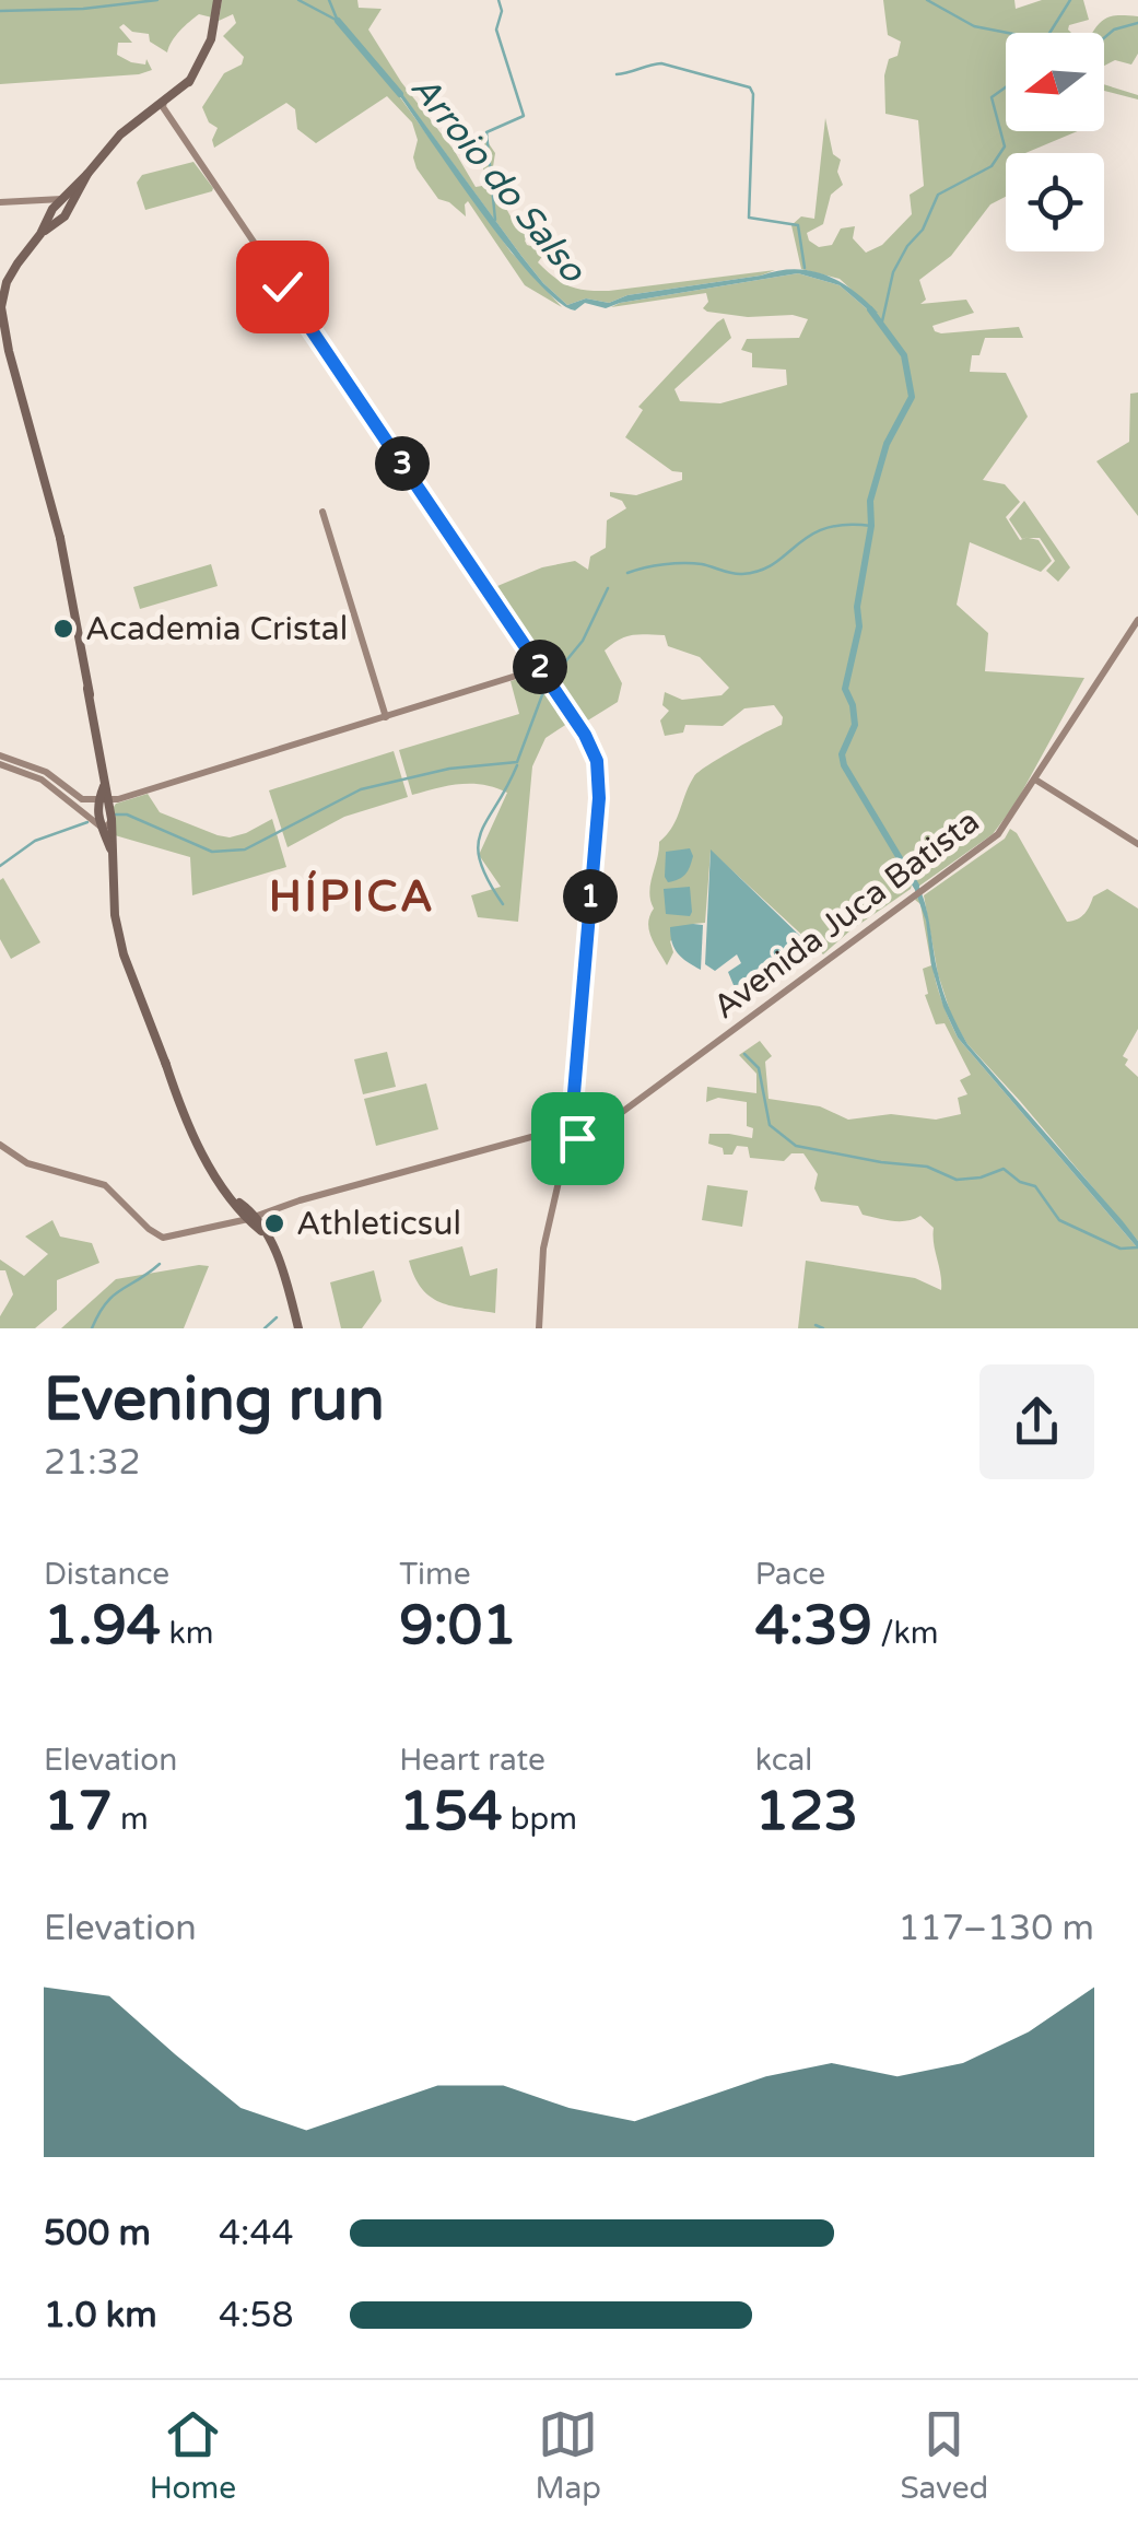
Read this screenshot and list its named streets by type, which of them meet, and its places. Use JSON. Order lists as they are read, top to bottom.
{
  "streets": {
    "street": ["Avenida Juca Batista"]
  },
  "districts": ["HÍPICA"],
  "water": ["Arroio do Salso"],
  "places": ["Academia Cristal", "Athleticsul"],
  "north": "left",
  "page": {
    "pins": ["3", "2", "1"],
    "heading": ["Evening run", "21:32"],
    "stats": [
      ["Distance", "1.94 km"],
      ["Time", "9:01"],
      ["Pace", "4:39 /km"],
      ["Elevation", "17 m"],
      ["Heart rate", "154 bpm"],
      ["kcal", "123"]
    ],
    "chart": ["Elevation", "117–130 m"],
    "list": [
      {
        "name": "500 m",
        "note": "4:44"
      },
      {
        "name": "1.0 km",
        "note": "4:58"
      }
    ],
    "tabs": ["Home", "Map", "Saved"]
  }
}
